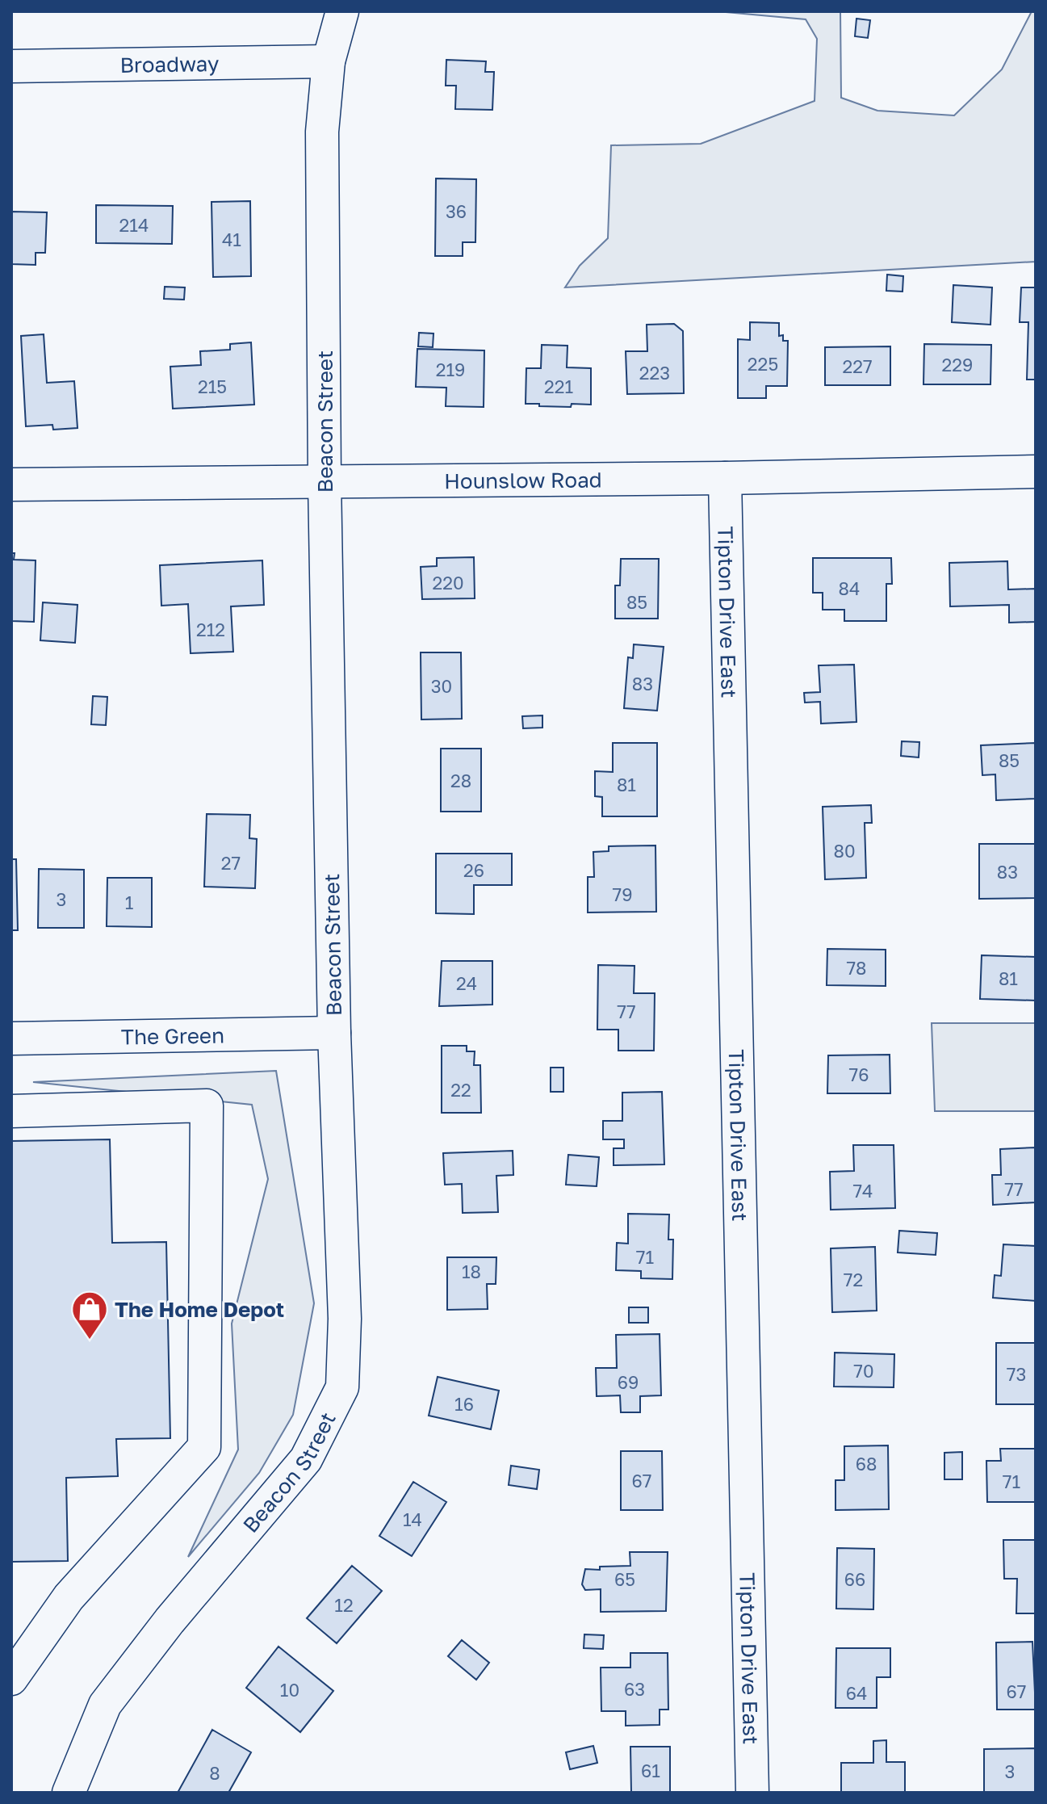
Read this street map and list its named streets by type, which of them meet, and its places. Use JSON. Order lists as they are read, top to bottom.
{
  "streets": {
    "street": [
      "Broadway",
      "Beacon Street",
      "Hounslow Road",
      "Tipton Drive East",
      "The Green"
    ]
  },
  "crossings": [
    ["Broadway", "Beacon Street"],
    ["Beacon Street", "Hounslow Road"],
    ["Beacon Street", "The Green"],
    ["Hounslow Road", "Tipton Drive East"]
  ],
  "places": {
    "shop": ["The Home Depot"]
  },
  "house_numbers": [
    "36",
    "214",
    "41",
    "225",
    "229",
    "227",
    "219",
    "223",
    "215",
    "221",
    "220",
    "84",
    "85",
    "212",
    "83",
    "30",
    "85",
    "28",
    "81",
    "80",
    "27",
    "26",
    "83",
    "79",
    "3",
    "1",
    "78",
    "81",
    "24",
    "77",
    "76",
    "22",
    "77",
    "74",
    "71",
    "18",
    "72",
    "70",
    "73",
    "69",
    "16",
    "68",
    "67",
    "71",
    "14",
    "65",
    "66",
    "12",
    "63",
    "10",
    "67",
    "64",
    "61",
    "3",
    "8"
  ]
}
